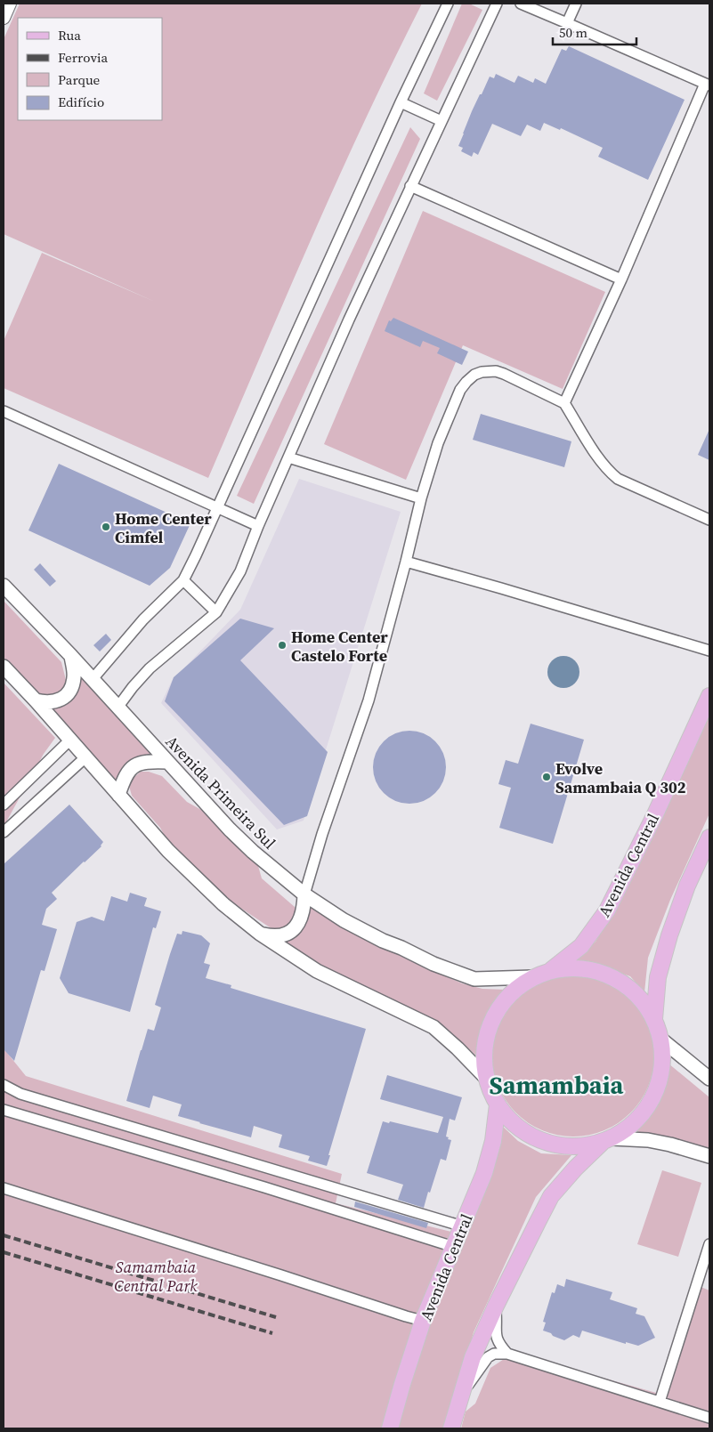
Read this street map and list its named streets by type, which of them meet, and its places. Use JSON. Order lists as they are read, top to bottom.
{
  "streets": {
    "main road": ["Avenida Primeira Sul", "Avenida Central"]
  },
  "districts": ["Samambaia"],
  "parks": ["Samambaia Central Park"],
  "places": ["Home Center Cimfel", "Home Center Castelo Forte", "Evolve Samambaia Q 302"],
  "legend": [
    "Rua",
    "Ferrovia",
    "Parque",
    "Edifício"
  ],
  "scale_bar": "50 m"
}
